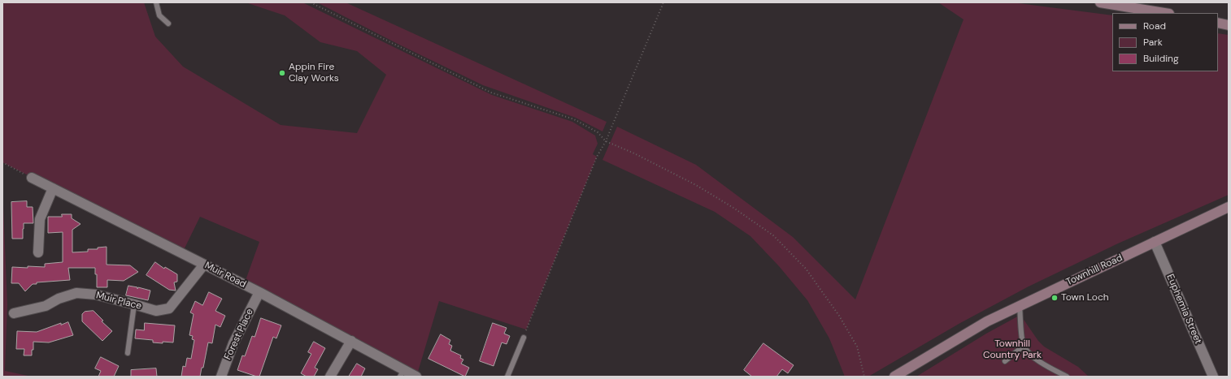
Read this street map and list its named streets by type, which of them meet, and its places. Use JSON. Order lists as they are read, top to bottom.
{
  "streets": {
    "street": [
      "Townhill Road",
      "Muir Road",
      "Muir Place",
      "Euphemia Street",
      "Forest Place"
    ]
  },
  "crossings": [
    ["Townhill Road", "Euphemia Street"],
    ["Muir Road", "Muir Place"],
    ["Muir Road", "Forest Place"]
  ],
  "parks": ["Townhill Country Park"],
  "places": ["Appin Fire Clay Works", "Town Loch"],
  "legend": ["Road", "Park", "Building"]
}
